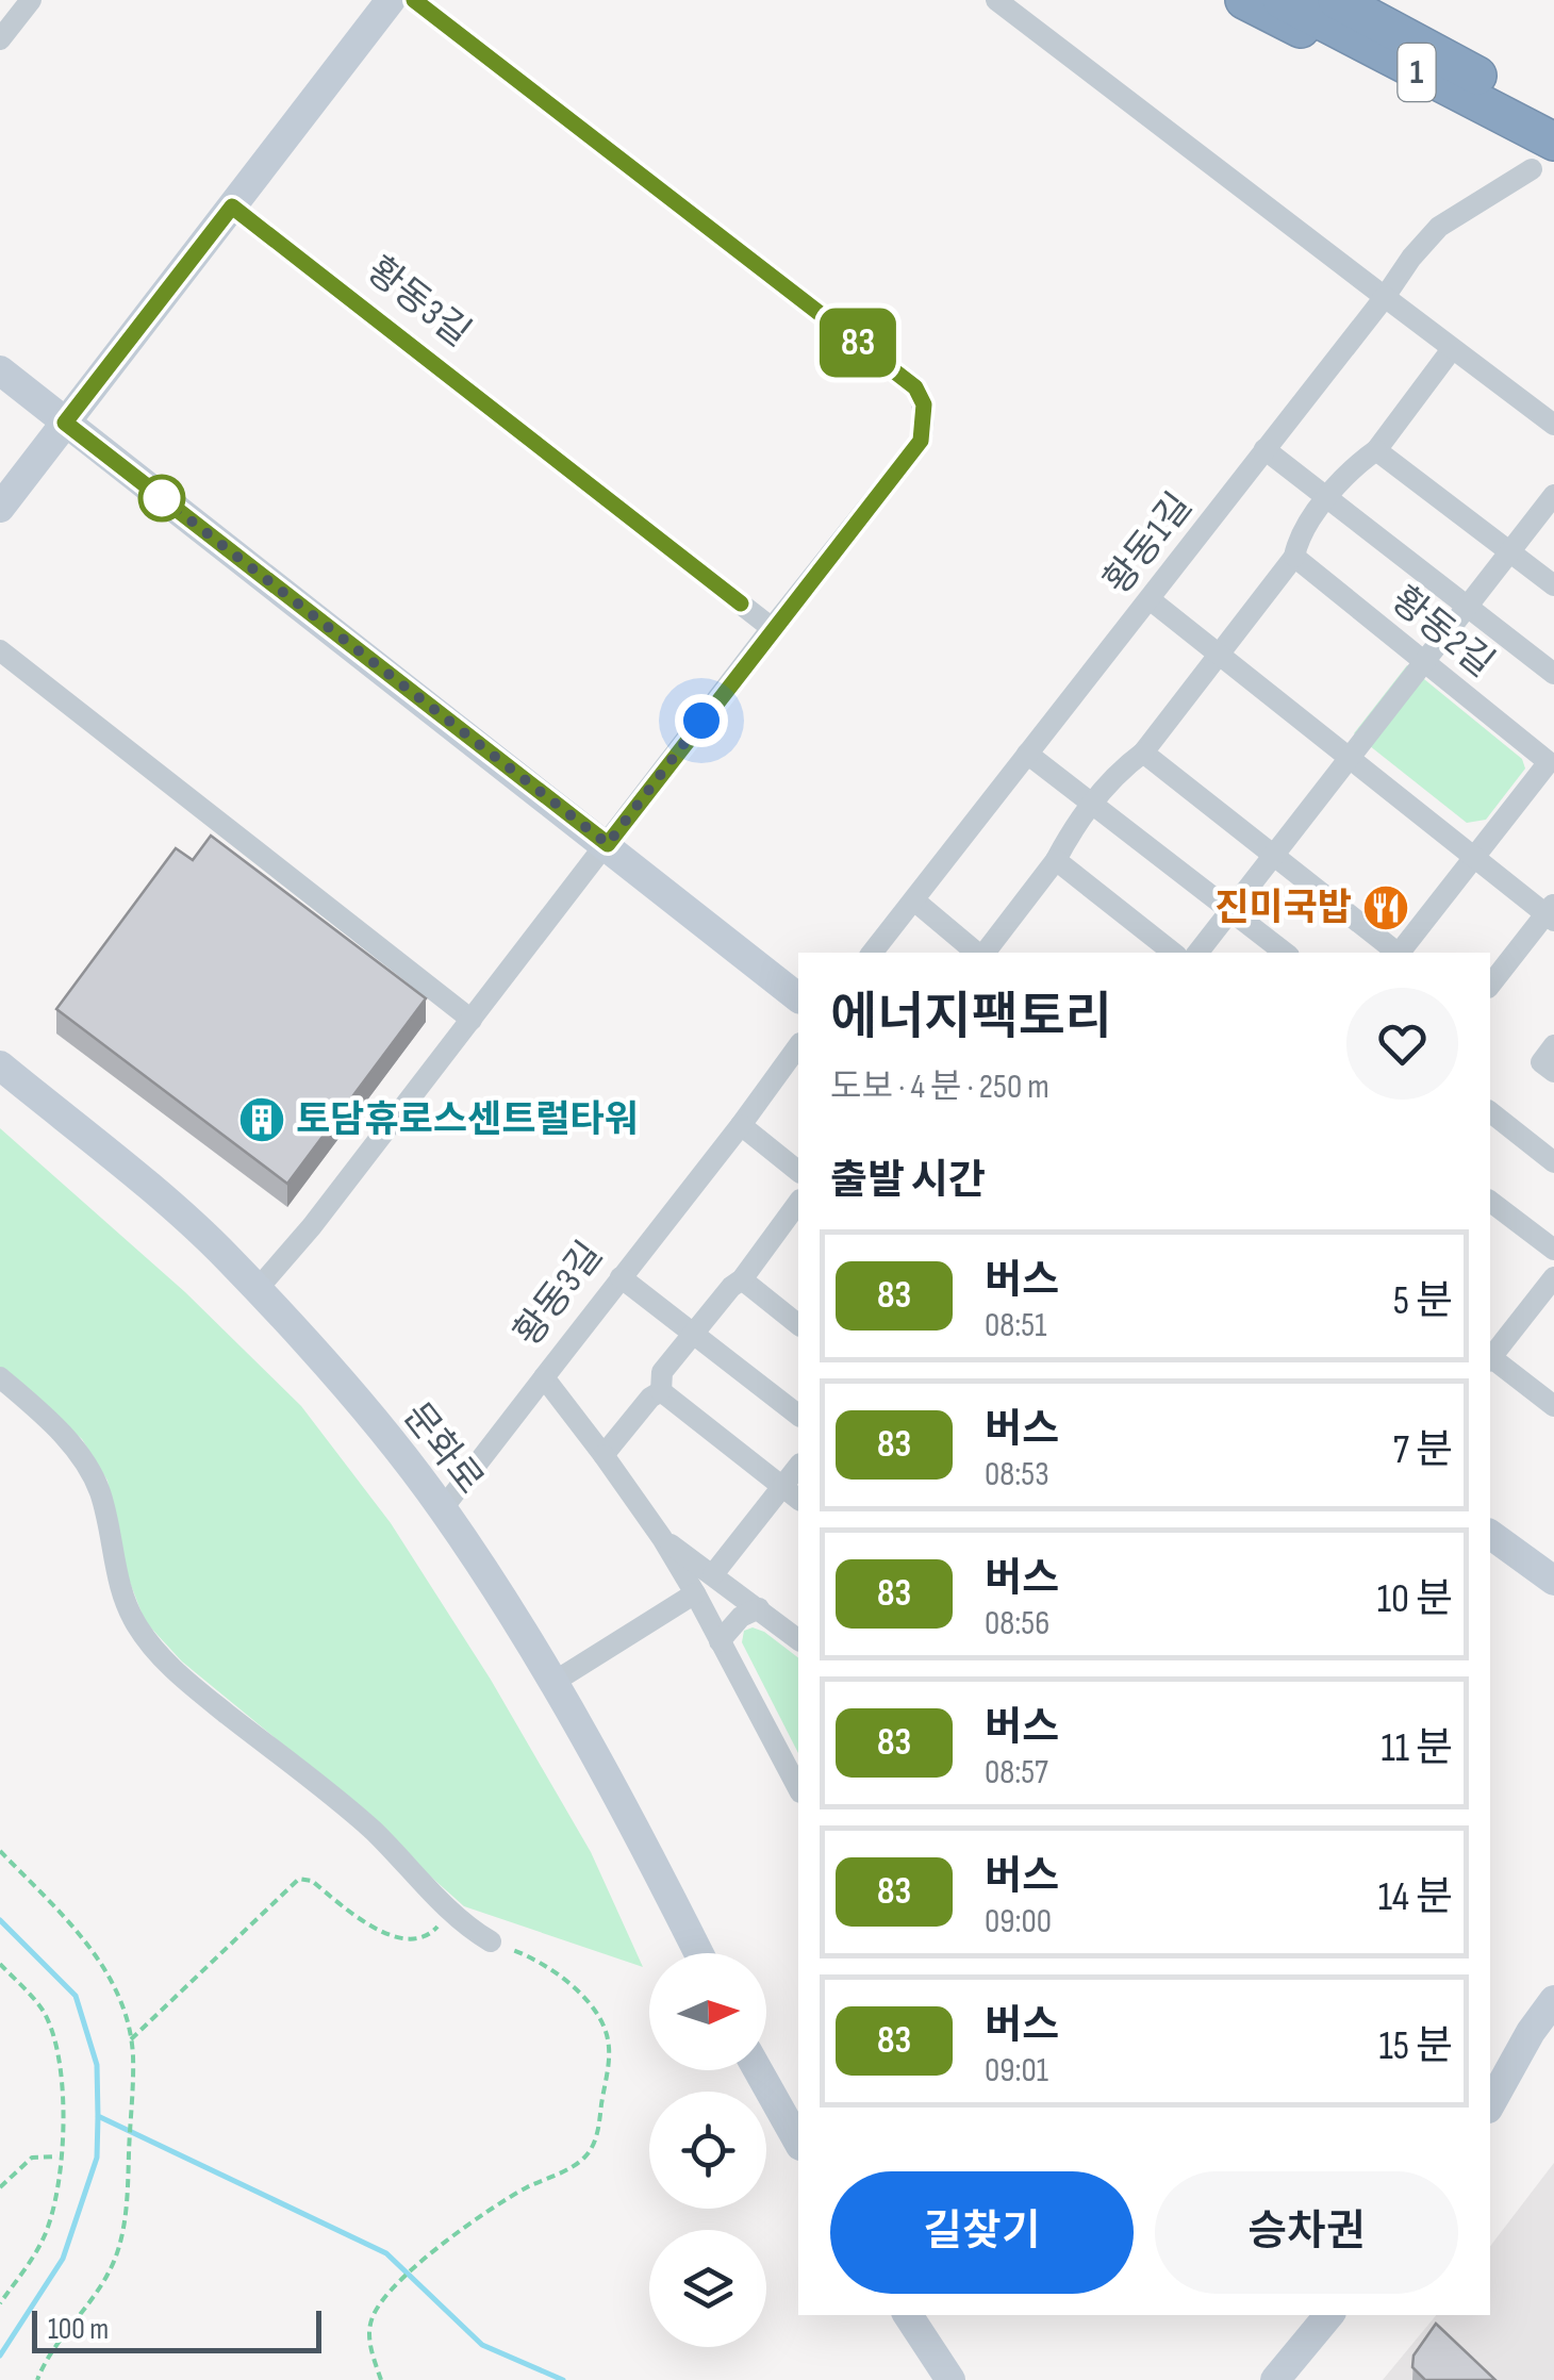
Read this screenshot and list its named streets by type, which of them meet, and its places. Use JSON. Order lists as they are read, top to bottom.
{
  "streets": {
    "highway": ["1"],
    "street": [
      "황동3길",
      "황동1길",
      "황동2길",
      "문화로"
    ]
  },
  "crossings": [
    ["1", "황동1길"]
  ],
  "places": {
    "restaurant": ["진미국밥"],
    "building": ["토담휴로스센트럴타워"]
  },
  "lines": ["bus line 83"],
  "scale_bar": "100 m",
  "north": "right",
  "page": {
    "on_map": "83",
    "heading": [
      ["에너지팩토리", "도보 · 4 분 · 250 m"],
      "출발 시간"
    ],
    "list": [
      {
        "mark": "83",
        "name": "버스",
        "note": "08:51",
        "value": "5 분"
      },
      {
        "mark": "83",
        "name": "버스",
        "note": "08:53",
        "value": "7 분"
      },
      {
        "mark": "83",
        "name": "버스",
        "note": "08:56",
        "value": "10 분"
      },
      {
        "mark": "83",
        "name": "버스",
        "note": "08:57",
        "value": "11 분"
      },
      {
        "mark": "83",
        "name": "버스",
        "note": "09:00",
        "value": "14 분"
      },
      {
        "mark": "83",
        "name": "버스",
        "note": "09:01",
        "value": "15 분"
      }
    ],
    "buttons": ["길찾기", "승차권"],
    "scale": "100 m"
  }
}
